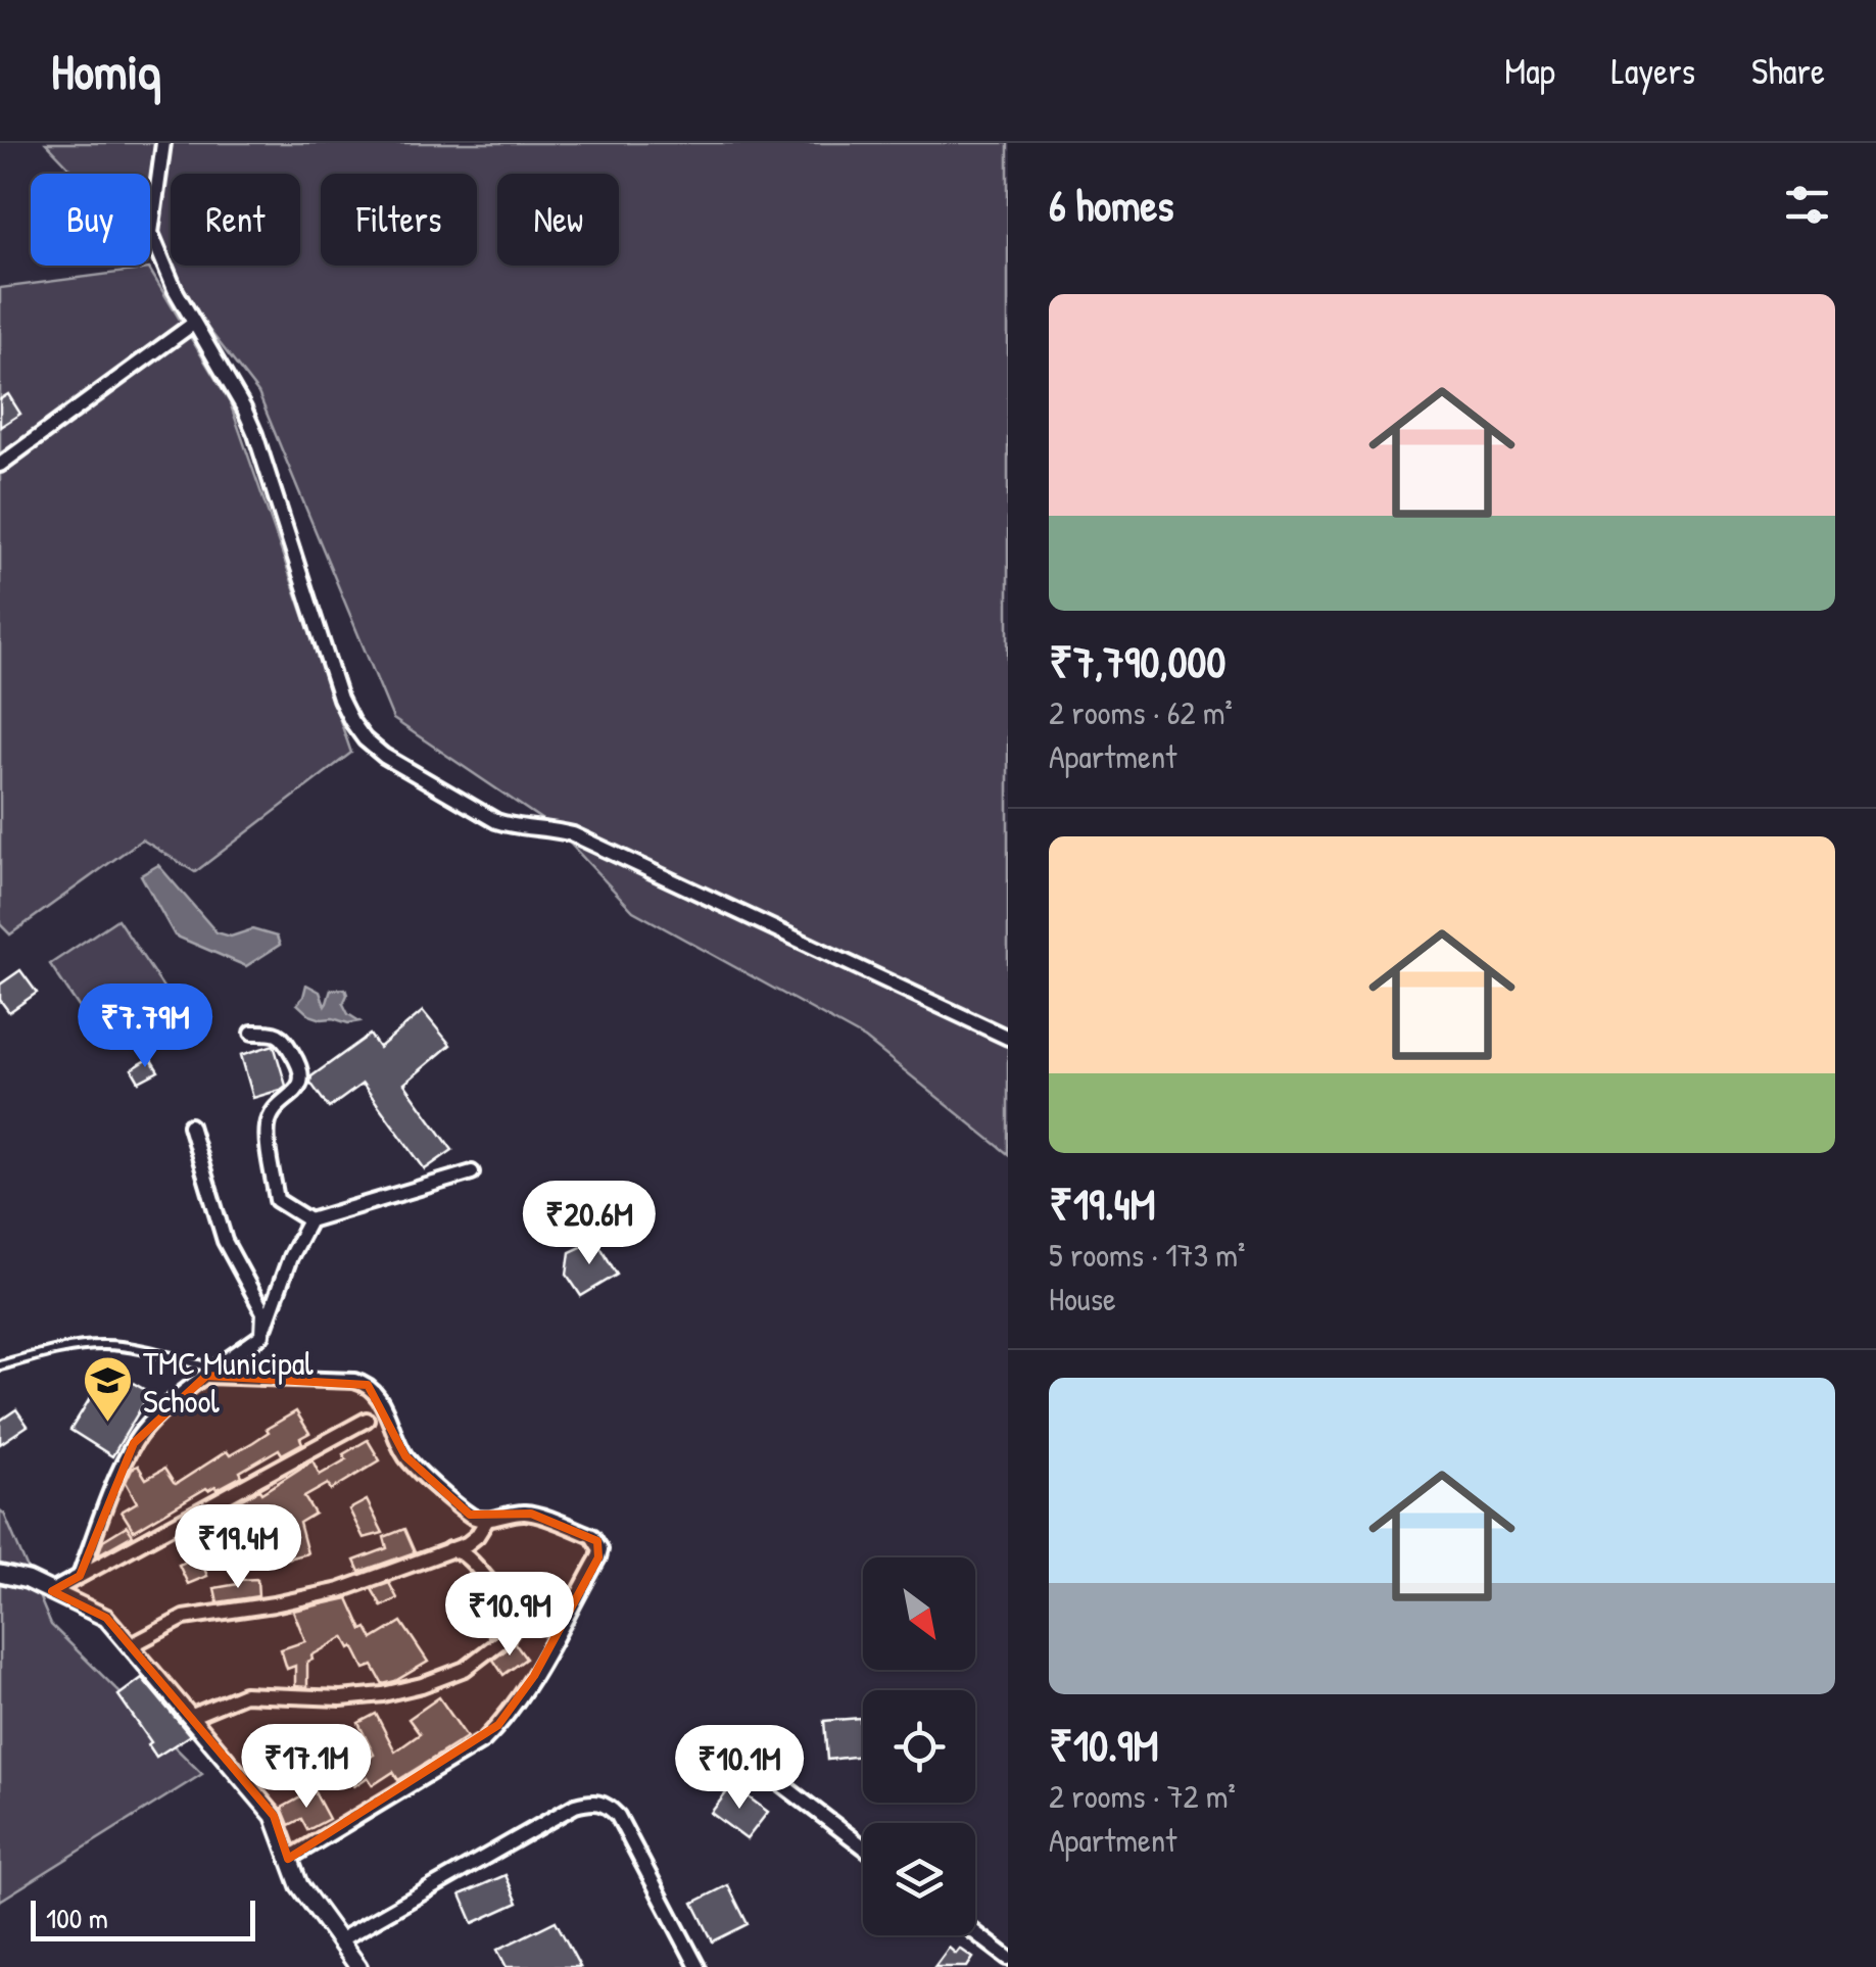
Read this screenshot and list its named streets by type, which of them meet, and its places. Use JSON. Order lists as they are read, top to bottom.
{
  "places": {
    "school or university": ["TMC Municipal School"]
  },
  "scale_bar": "100 m",
  "north": "bottom right",
  "page": {
    "header": "Homiq",
    "nav": ["Map", "Layers", "Share"],
    "heading": "6 homes",
    "chip": [
      "Buy",
      "Rent",
      "Filters",
      "New"
    ],
    "list": [
      {
        "name": "₹7,790,000",
        "note": "2 rooms · 62 m² · Apartment"
      },
      {
        "name": "₹19.4M",
        "note": "5 rooms · 173 m² · House"
      },
      {
        "name": "₹10.9M",
        "note": "2 rooms · 72 m² · Apartment"
      }
    ],
    "price": [
      "₹7.79M",
      "₹20.6M",
      "₹19.4M",
      "₹10.9M",
      "₹17.1M",
      "₹10.1M"
    ],
    "scale": "100 m"
  }
}
